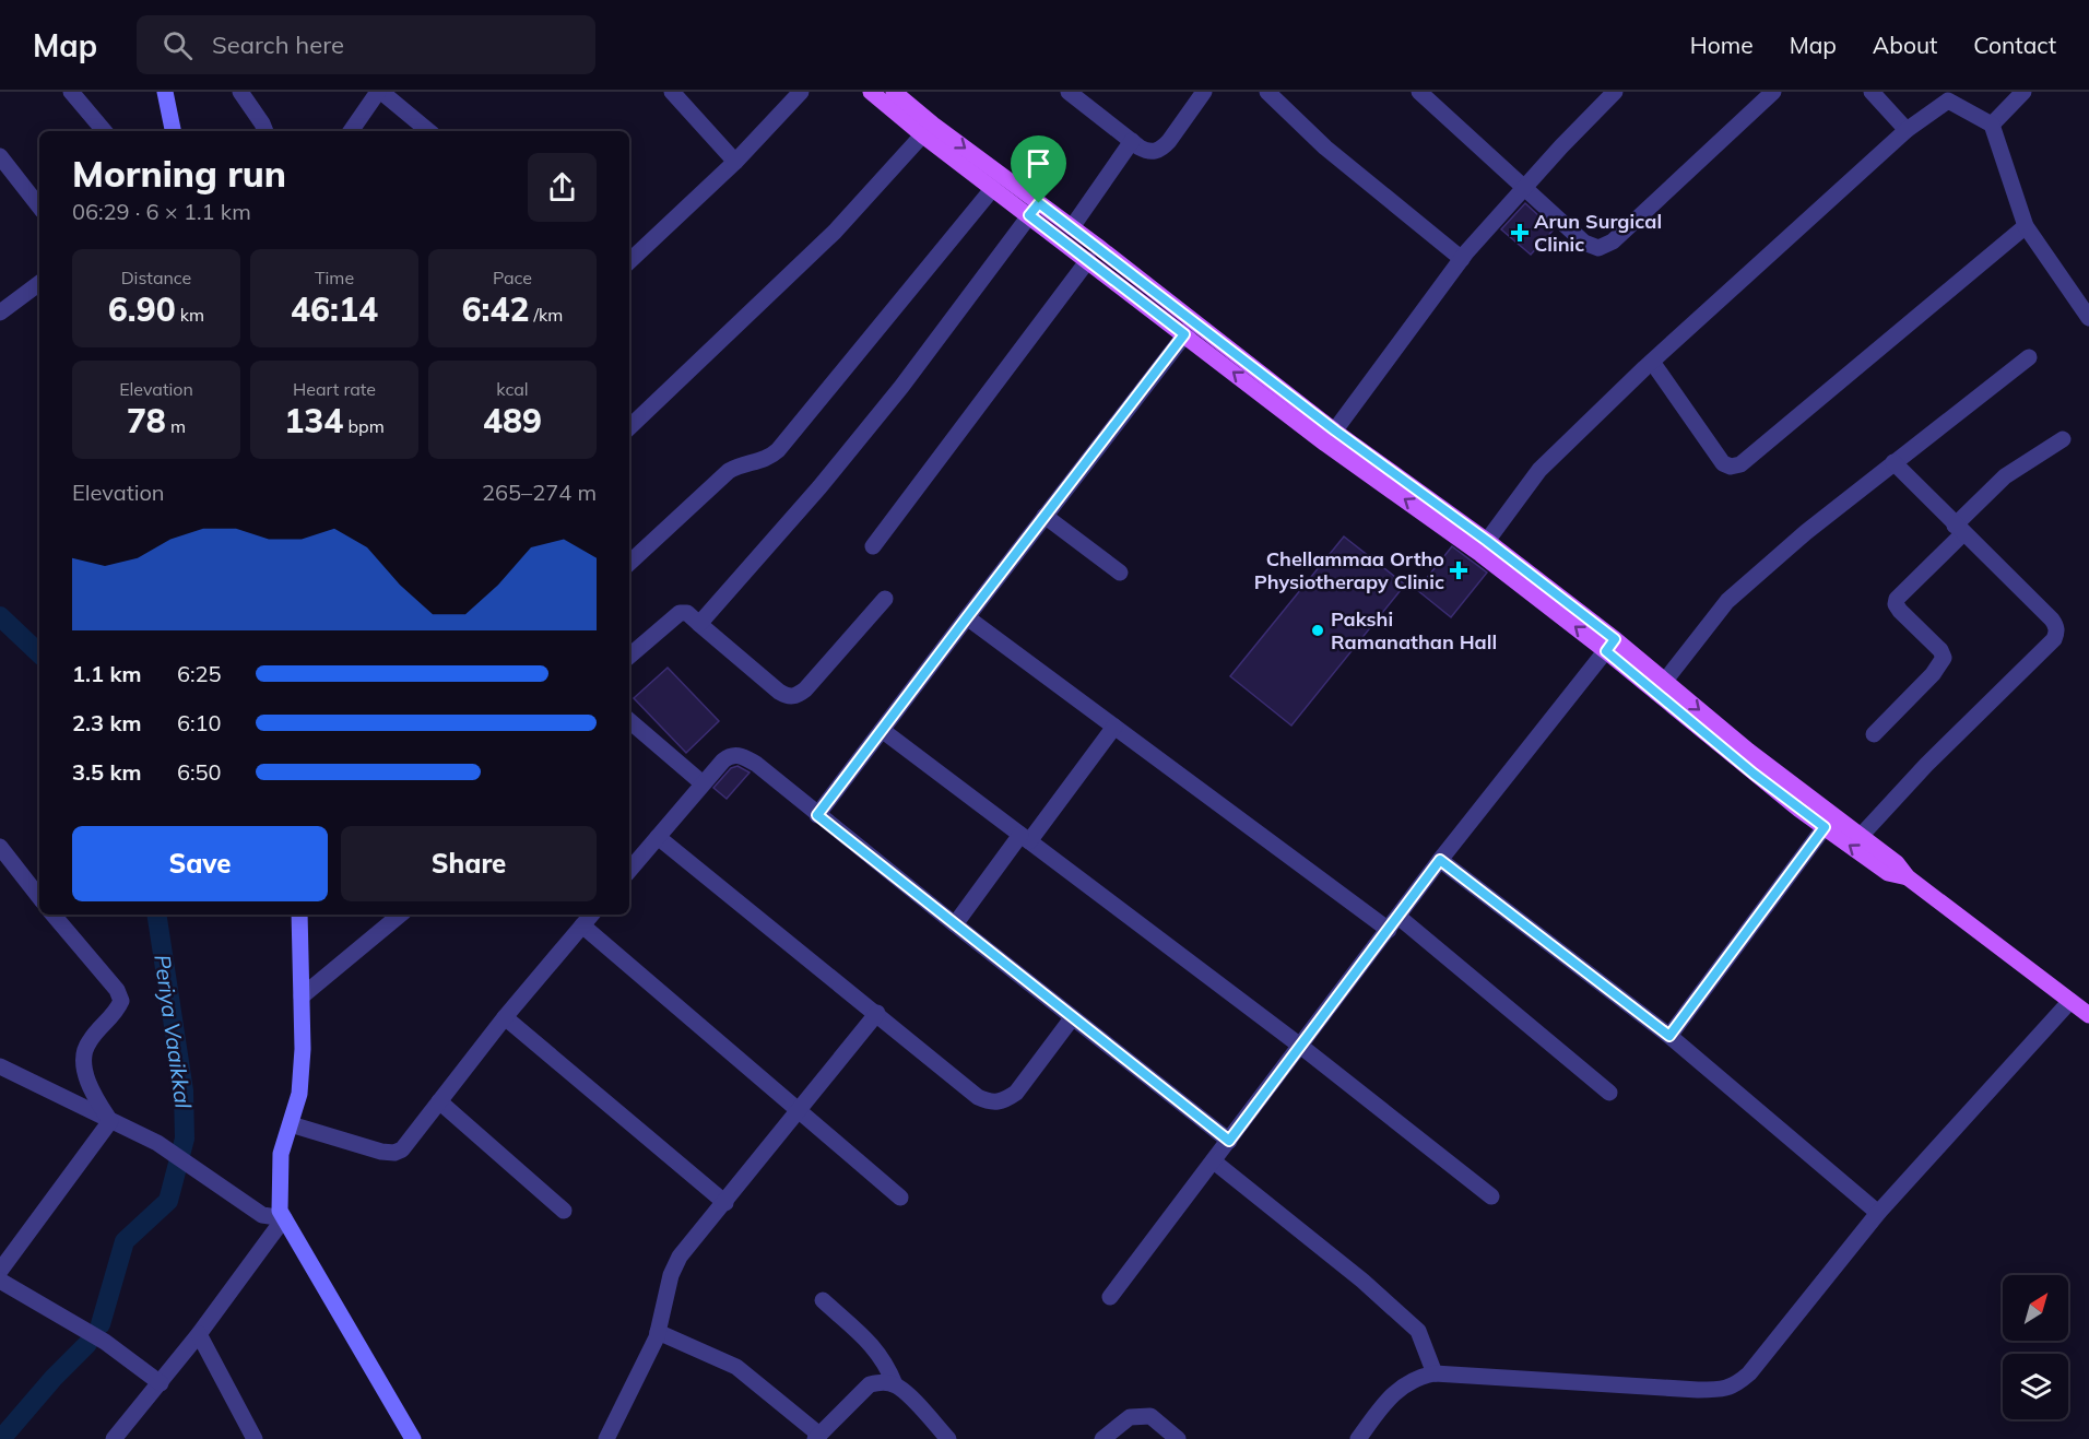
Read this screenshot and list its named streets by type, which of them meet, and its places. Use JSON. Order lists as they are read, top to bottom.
{
  "water": ["Periya Vaaikkal"],
  "places": {
    "health": ["Arun Surgical Clinic", "Chellammaa Ortho Physiotherapy Clinic"],
    "other": ["Pakshi Ramanathan Hall"]
  },
  "north": "top right",
  "page": {
    "header": "Map",
    "search": "Search here",
    "nav": [
      "Home",
      "Map",
      "About",
      "Contact"
    ],
    "heading": ["Morning run", "06:29 · 6 × 1.1 km"],
    "stats": [
      ["Distance", "6.90 km"],
      ["Time", "46:14"],
      ["Pace", "6:42 /km"],
      ["Elevation", "78 m"],
      ["Heart rate", "134 bpm"],
      ["kcal", "489"]
    ],
    "chart": ["Elevation", "265–274 m"],
    "list": [
      {
        "name": "1.1 km",
        "note": "6:25"
      },
      {
        "name": "2.3 km",
        "note": "6:10"
      },
      {
        "name": "3.5 km",
        "note": "6:50"
      }
    ],
    "buttons": ["Save", "Share"]
  }
}
